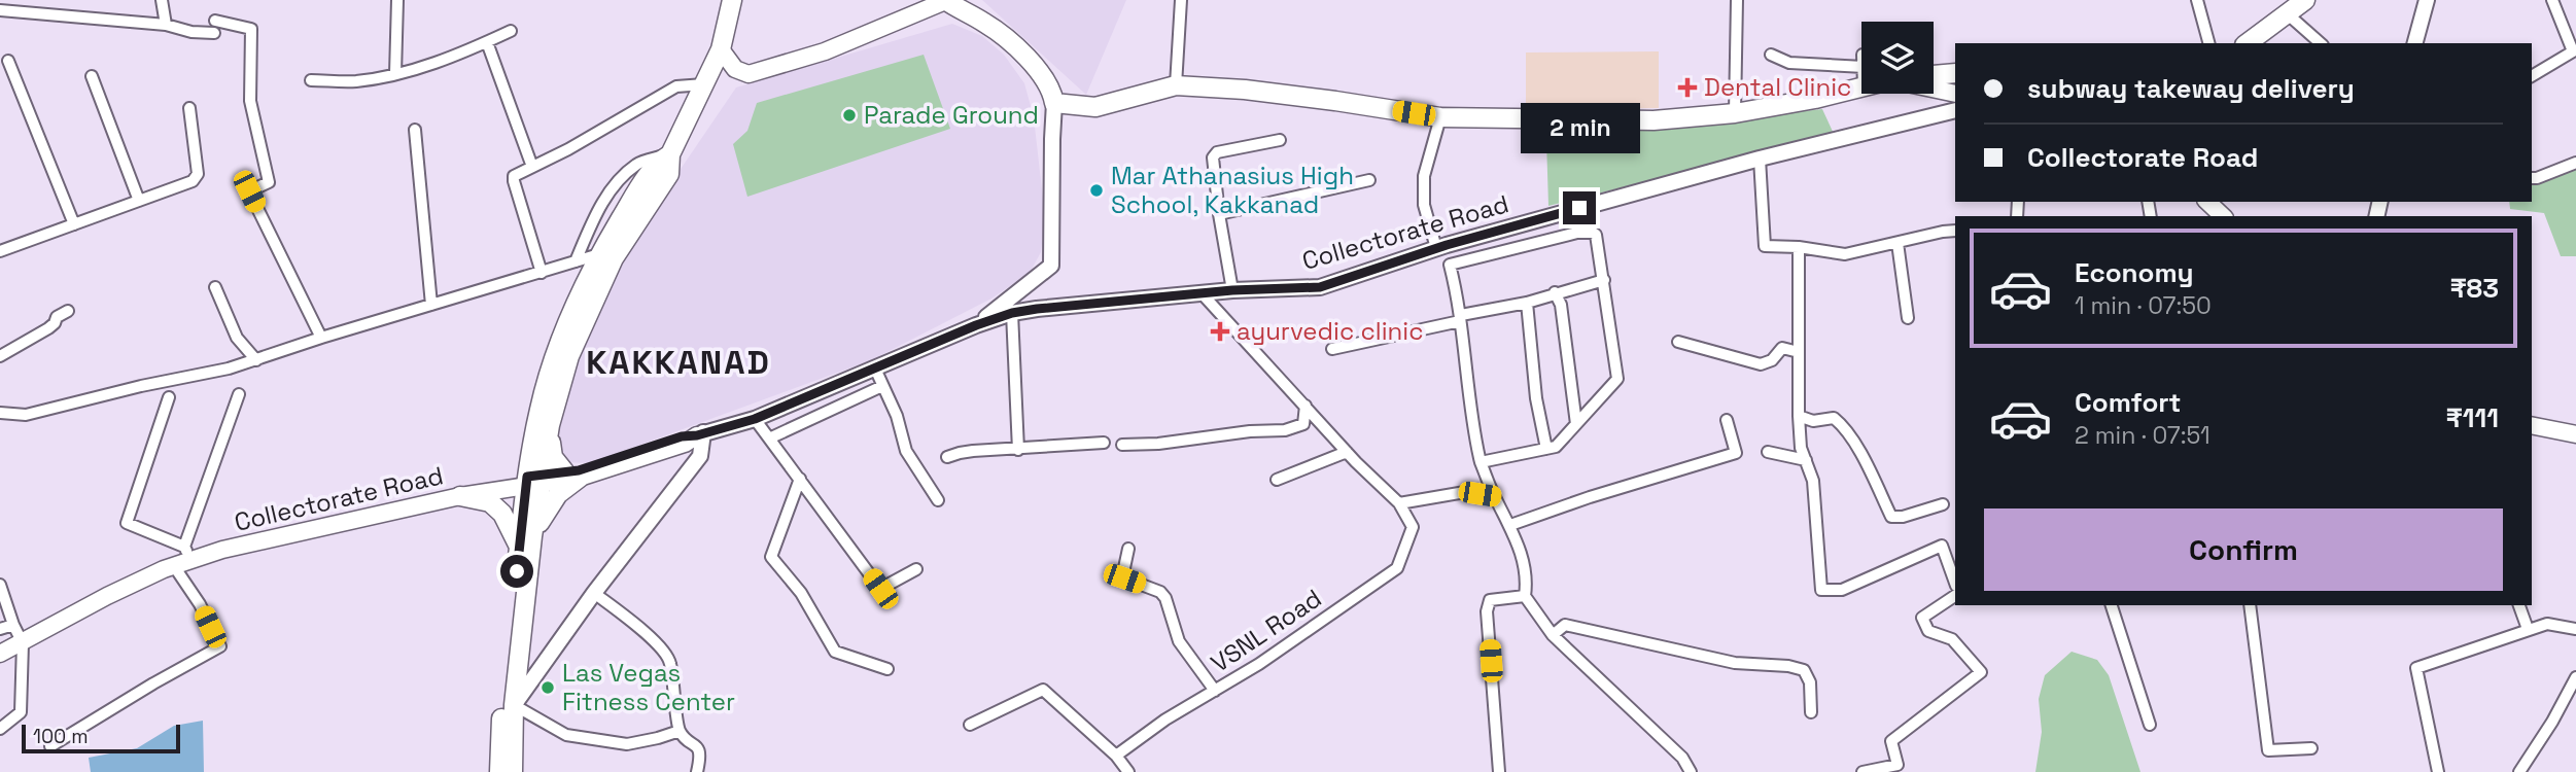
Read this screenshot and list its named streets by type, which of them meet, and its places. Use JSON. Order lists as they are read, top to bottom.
{
  "streets": {
    "main road": ["Collectorate Road"],
    "street": ["VSNL Road"]
  },
  "districts": ["KAKKANAD"],
  "places": {
    "health": ["Dental Clinic", "ayurvedic clinic"],
    "other": ["Parade Ground", "Mar Athanasius High School, Kakkanad", "Las Vegas Fitness Center"]
  },
  "scale_bar": "100 m",
  "page": {
    "banner": ["subway takeway delivery", "Collectorate Road"],
    "bubble": "2 min",
    "list": [
      {
        "name": "Economy",
        "note": "1 min · 07:50",
        "value": "₹83"
      },
      {
        "name": "Comfort",
        "note": "2 min · 07:51",
        "value": "₹111"
      }
    ],
    "buttons": "Confirm",
    "scale": "100 m"
  }
}
